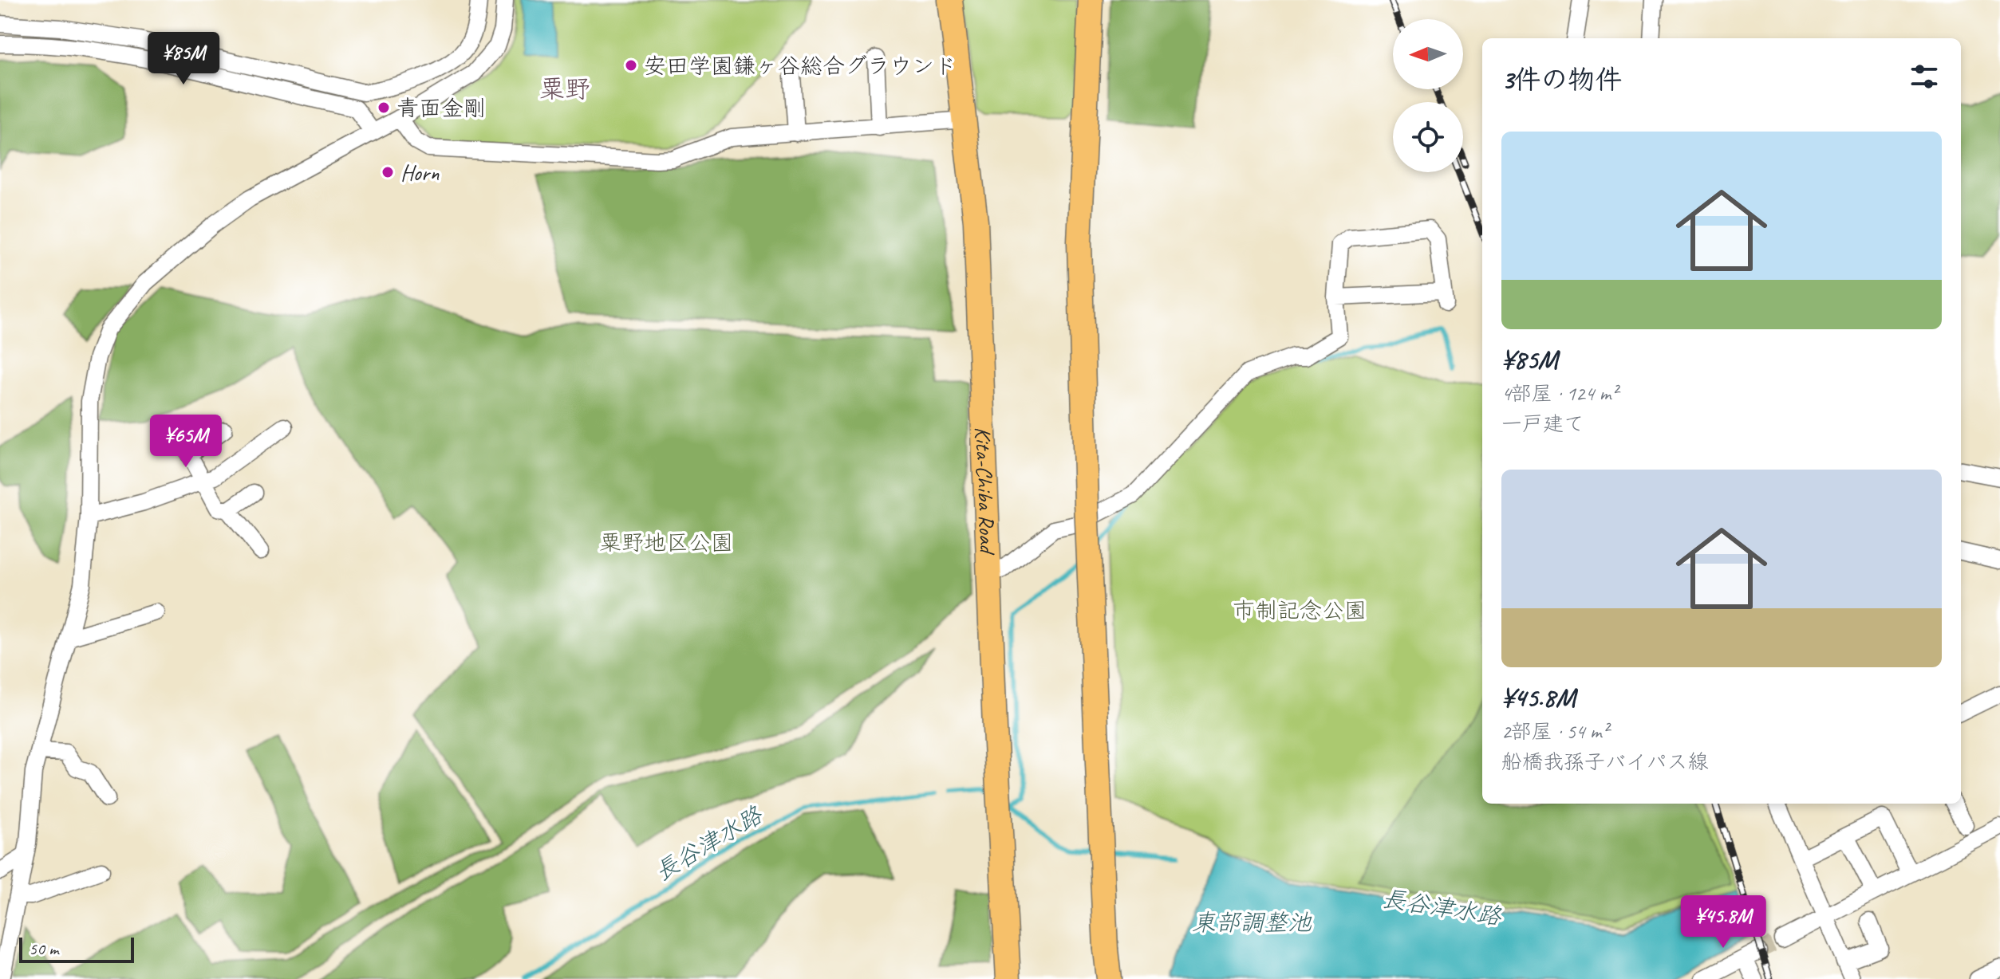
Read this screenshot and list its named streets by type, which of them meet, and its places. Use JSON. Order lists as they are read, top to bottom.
{
  "streets": {
    "highway": ["Kita-Chiba Road"]
  },
  "districts": ["粟野"],
  "water": ["長谷津水路", "東部調整池"],
  "parks": ["粟野地区公園", "市制記念公園"],
  "places": ["安田学園鎌ヶ谷総合グラウンド", "青面金剛", "Horn"],
  "scale_bar": "50 m",
  "north": "left",
  "page": {
    "price": ["¥85M", "¥65M", "¥45.8M"],
    "heading": "3件の物件",
    "list": [
      {
        "name": "¥85M",
        "note": "4部屋 · 124 m² · 一戸建て"
      },
      {
        "name": "¥45.8M",
        "note": "2部屋 · 54 m² · 船橋我孫子バイパス線"
      }
    ],
    "scale": "50 m"
  }
}
